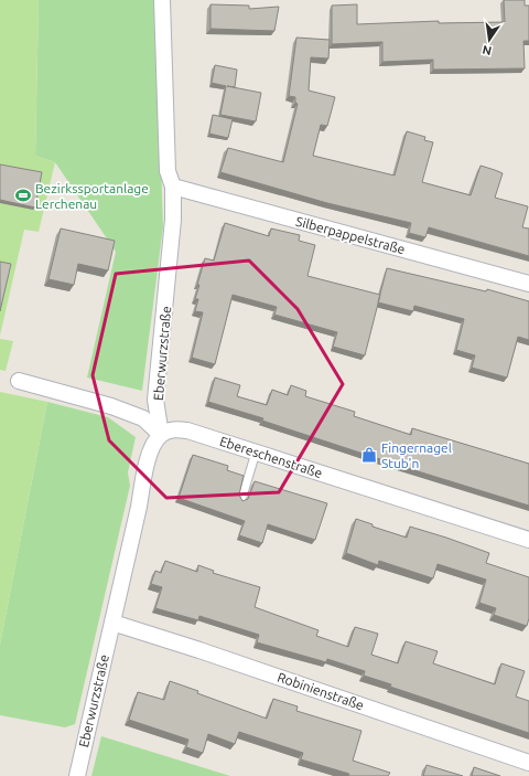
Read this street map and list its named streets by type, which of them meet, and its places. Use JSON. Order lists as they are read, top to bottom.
{
  "streets": {
    "street": [
      "Silberpappelstraße",
      "Eberwurzstraße",
      "Ebereschenstraße",
      "Robinienstraße"
    ]
  },
  "crossings": [
    ["Silberpappelstraße", "Eberwurzstraße"],
    ["Eberwurzstraße", "Ebereschenstraße"],
    ["Eberwurzstraße", "Robinienstraße"]
  ],
  "places": {
    "sports": ["Bezirkssportanlage Lerchenau"],
    "shop": ["Fingernagel Stub'n"]
  },
  "north": "bottom"
}
